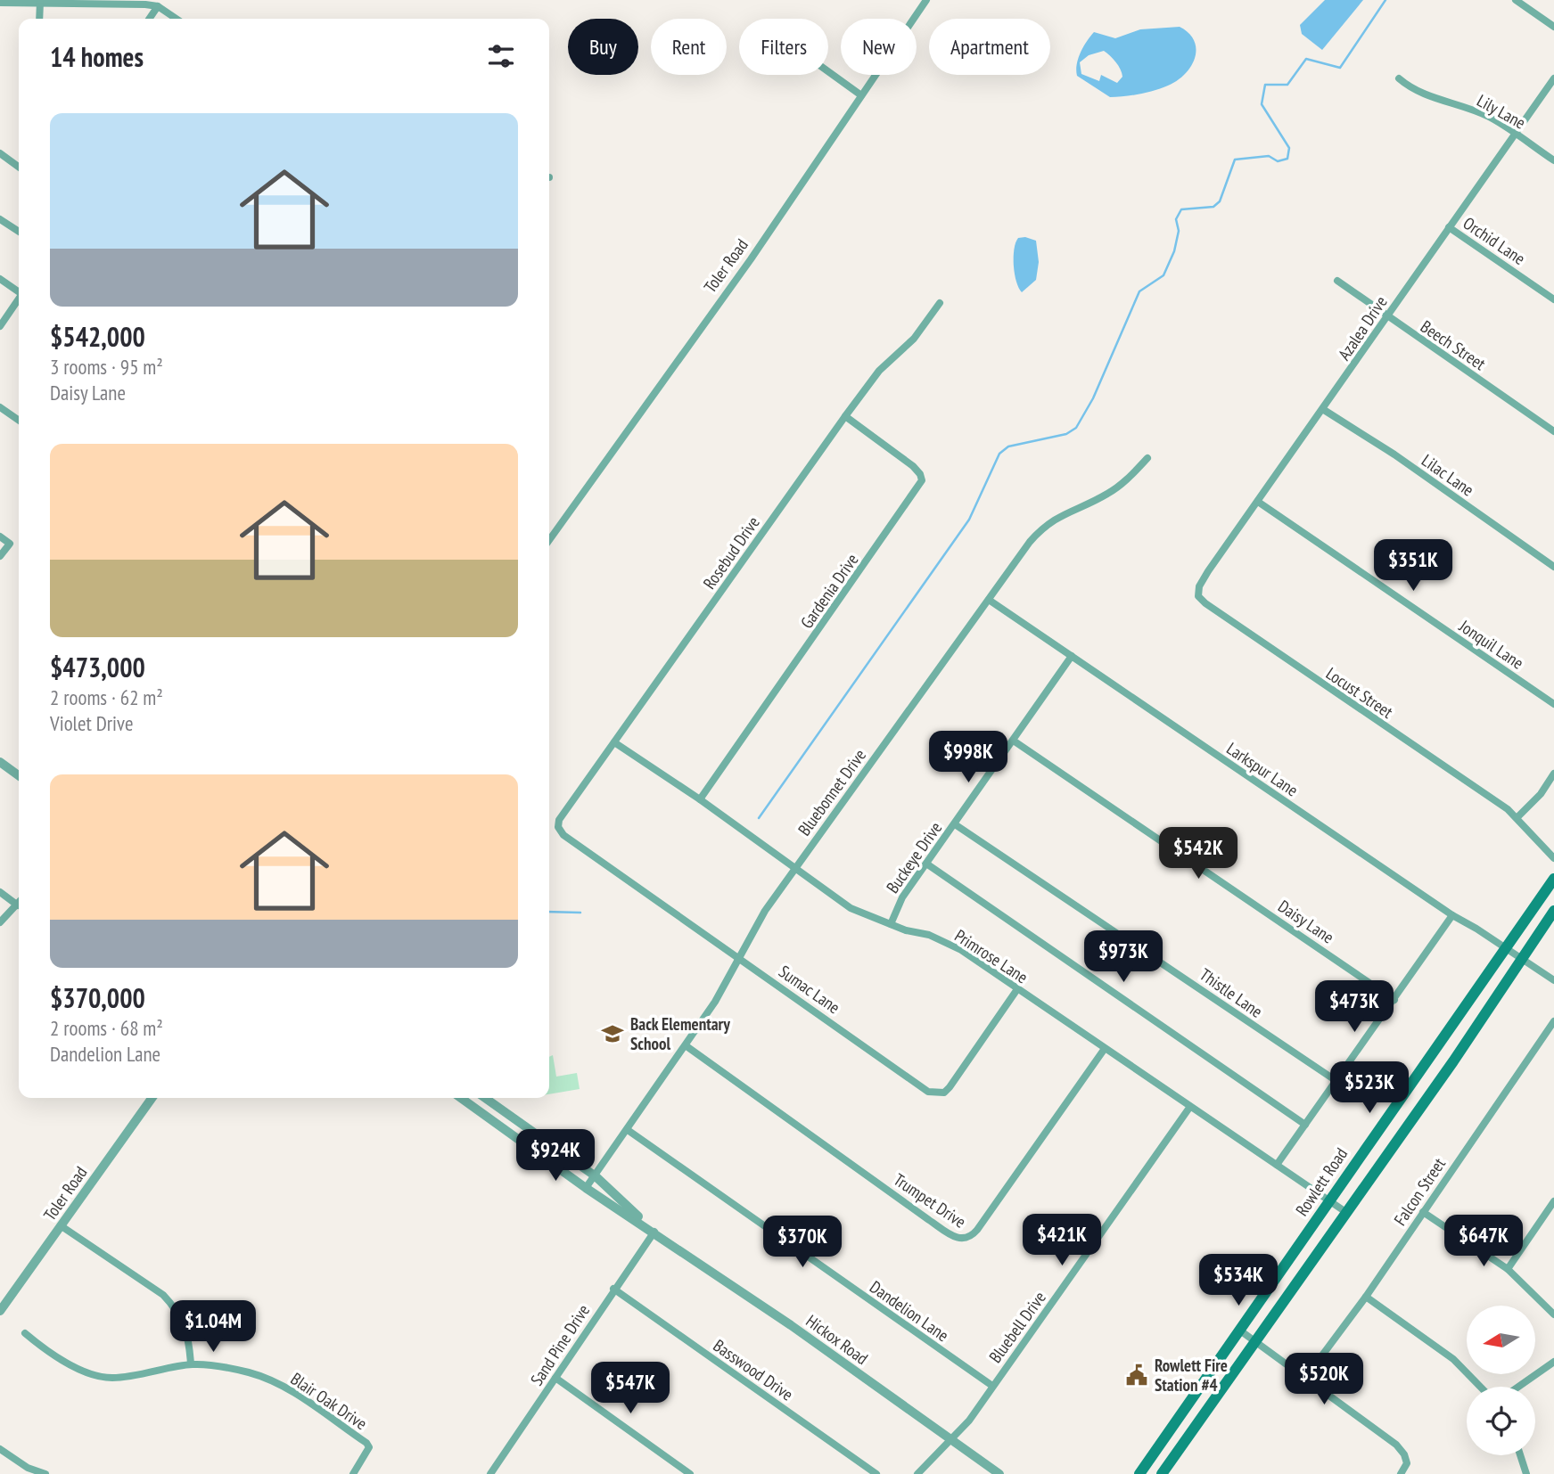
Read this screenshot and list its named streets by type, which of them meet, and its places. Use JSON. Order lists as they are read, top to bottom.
{
  "streets": {
    "main road": ["Rowlett Road"],
    "street": [
      "Lily Lane",
      "Orchid Lane",
      "Toler Road",
      "Azalea Drive",
      "Beech Street",
      "Lilac Lane",
      "Rosebud Drive",
      "Gardenia Drive",
      "Jonquil Lane",
      "Locust Street",
      "Larkspur Lane",
      "Bluebonnet Drive",
      "Buckeye Drive",
      "Daisy Lane",
      "Primrose Lane",
      "Sumac Lane",
      "Thistle Lane",
      "Falcon Street",
      "Trumpet Drive",
      "Dandelion Lane",
      "Bluebell Drive",
      "Hickox Road",
      "Sand Pine Drive",
      "Basswood Drive",
      "Blair Oak Drive"
    ]
  },
  "crossings": [
    ["Lily Lane", "Azalea Drive"],
    ["Orchid Lane", "Azalea Drive"],
    ["Azalea Drive", "Beech Street"],
    ["Azalea Drive", "Lilac Lane"],
    ["Azalea Drive", "Jonquil Lane"],
    ["Azalea Drive", "Locust Street"],
    ["Rosebud Drive", "Gardenia Drive"],
    ["Rosebud Drive", "Primrose Lane"],
    ["Rosebud Drive", "Sumac Lane"],
    ["Gardenia Drive", "Primrose Lane"],
    ["Larkspur Lane", "Bluebonnet Drive"],
    ["Larkspur Lane", "Buckeye Drive"],
    ["Larkspur Lane", "Rowlett Road"],
    ["Bluebonnet Drive", "Primrose Lane"],
    ["Bluebonnet Drive", "Sumac Lane"],
    ["Bluebonnet Drive", "Trumpet Drive"],
    ["Bluebonnet Drive", "Dandelion Lane"],
    ["Bluebonnet Drive", "Hickox Road"],
    ["Buckeye Drive", "Daisy Lane"],
    ["Buckeye Drive", "Primrose Lane"],
    ["Buckeye Drive", "Thistle Lane"],
    ["Primrose Lane", "Sumac Lane"],
    ["Primrose Lane", "Rowlett Road"],
    ["Primrose Lane", "Trumpet Drive"],
    ["Primrose Lane", "Bluebell Drive"],
    ["Dandelion Lane", "Bluebell Drive"],
    ["Bluebell Drive", "Hickox Road"],
    ["Hickox Road", "Sand Pine Drive"],
    ["Sand Pine Drive", "Basswood Drive"]
  ],
  "places": {
    "school or university": ["Back Elementary School"],
    "public building": ["Rowlett Fire Station #4"]
  },
  "north": "left",
  "page": {
    "chip": [
      "Buy",
      "Rent",
      "Filters",
      "New",
      "Apartment"
    ],
    "heading": "14 homes",
    "list": [
      {
        "name": "$542,000",
        "note": "3 rooms · 95 m² · Daisy Lane"
      },
      {
        "name": "$473,000",
        "note": "2 rooms · 62 m² · Violet Drive"
      },
      {
        "name": "$370,000",
        "note": "2 rooms · 68 m² · Dandelion Lane"
      }
    ],
    "price": [
      "$351K",
      "$998K",
      "$542K",
      "$973K",
      "$473K",
      "$523K",
      "$924K",
      "$421K",
      "$647K",
      "$370K",
      "$534K",
      "$1.04M",
      "$520K",
      "$547K"
    ]
  }
}
